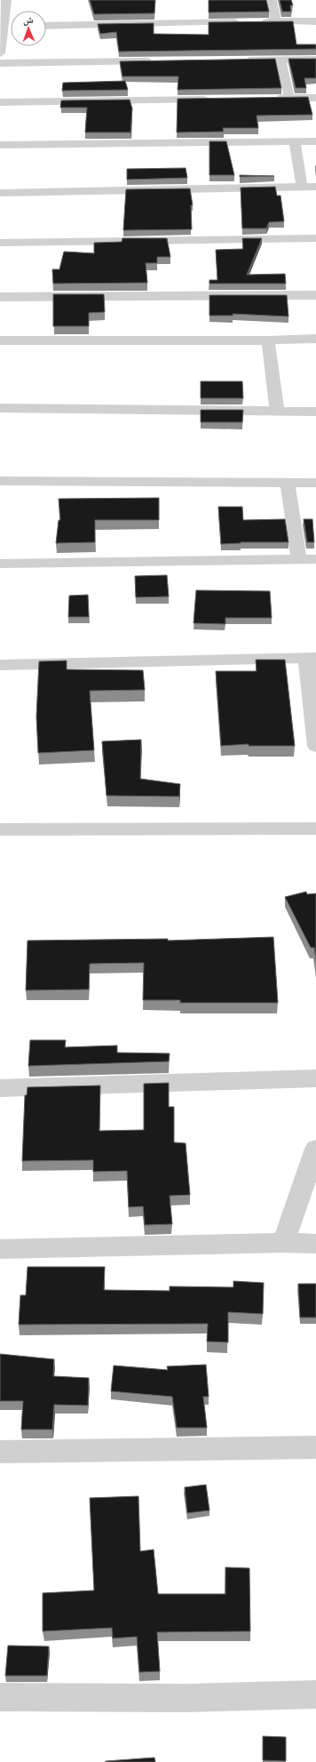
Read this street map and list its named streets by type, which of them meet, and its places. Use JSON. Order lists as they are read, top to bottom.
{
  "north": "top"
}
